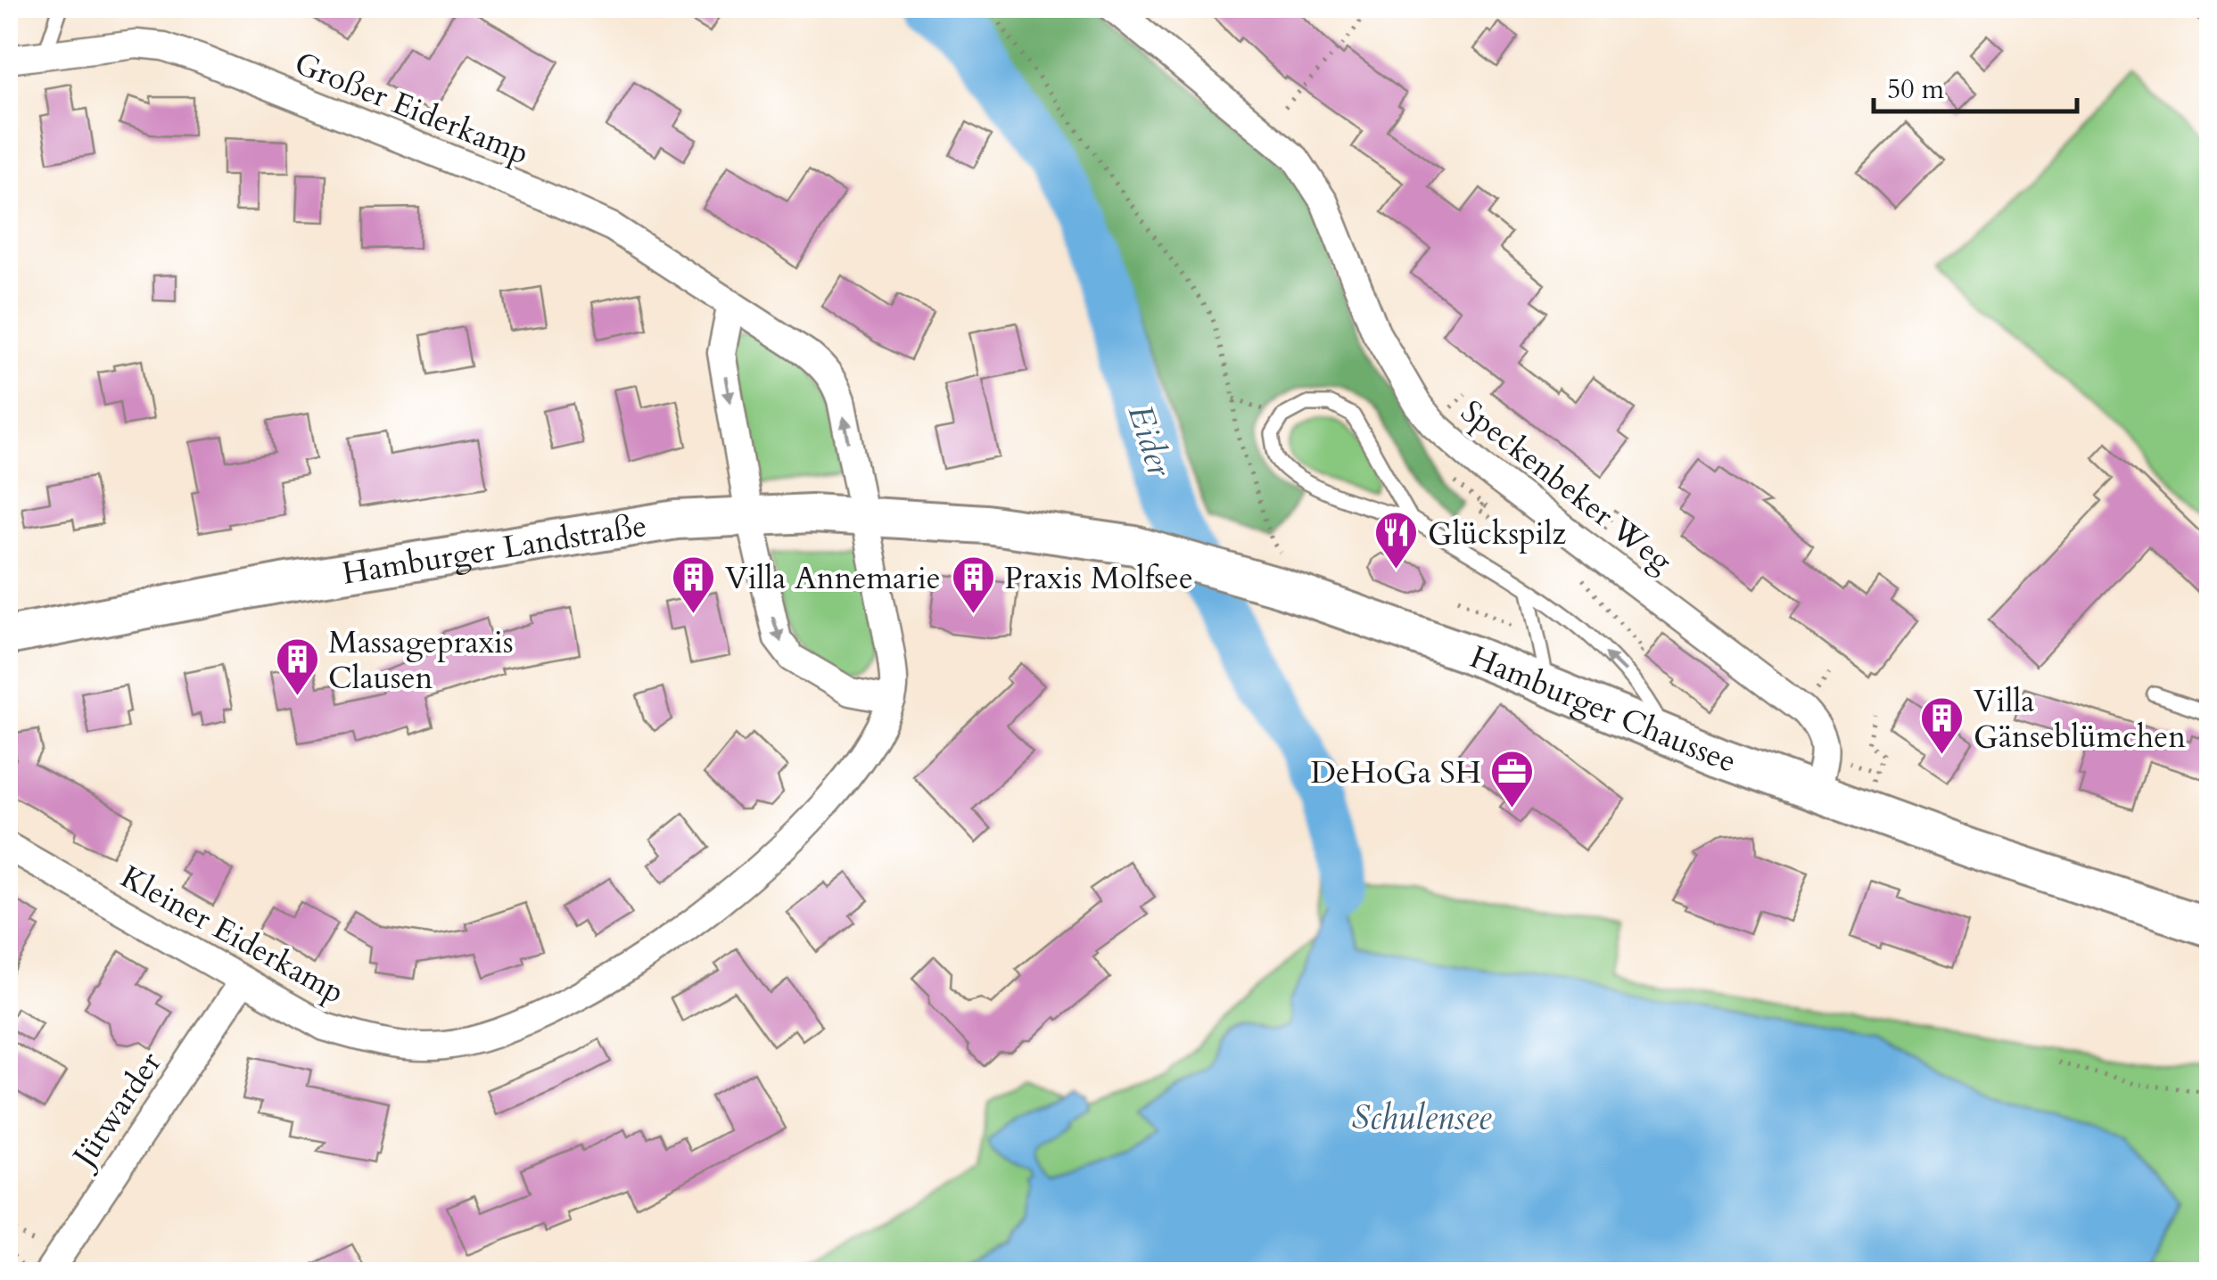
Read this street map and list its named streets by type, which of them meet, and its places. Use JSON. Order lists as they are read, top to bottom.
{
  "streets": {
    "main road": ["Hamburger Landstraße", "Hamburger Chaussee"],
    "street": [
      "Großer Eiderkamp",
      "Speckenbeker Weg",
      "Kleiner Eiderkamp",
      "Jütwarder"
    ]
  },
  "crossings": [
    ["Großer Eiderkamp", "Hamburger Landstraße"],
    ["Großer Eiderkamp", "Kleiner Eiderkamp"],
    ["Hamburger Landstraße", "Hamburger Chaussee"],
    ["Hamburger Landstraße", "Kleiner Eiderkamp"],
    ["Kleiner Eiderkamp", "Jütwarder"]
  ],
  "water": ["Eider", "Schulensee"],
  "places": {
    "restaurant": ["Glückspilz"],
    "building": [
      "Villa Annemarie",
      "Praxis Molfsee",
      "Massagepraxis Clausen",
      "Villa Gänseblümchen"
    ],
    "office": ["DeHoGa SH"]
  },
  "scale_bar": "50 m"
}
